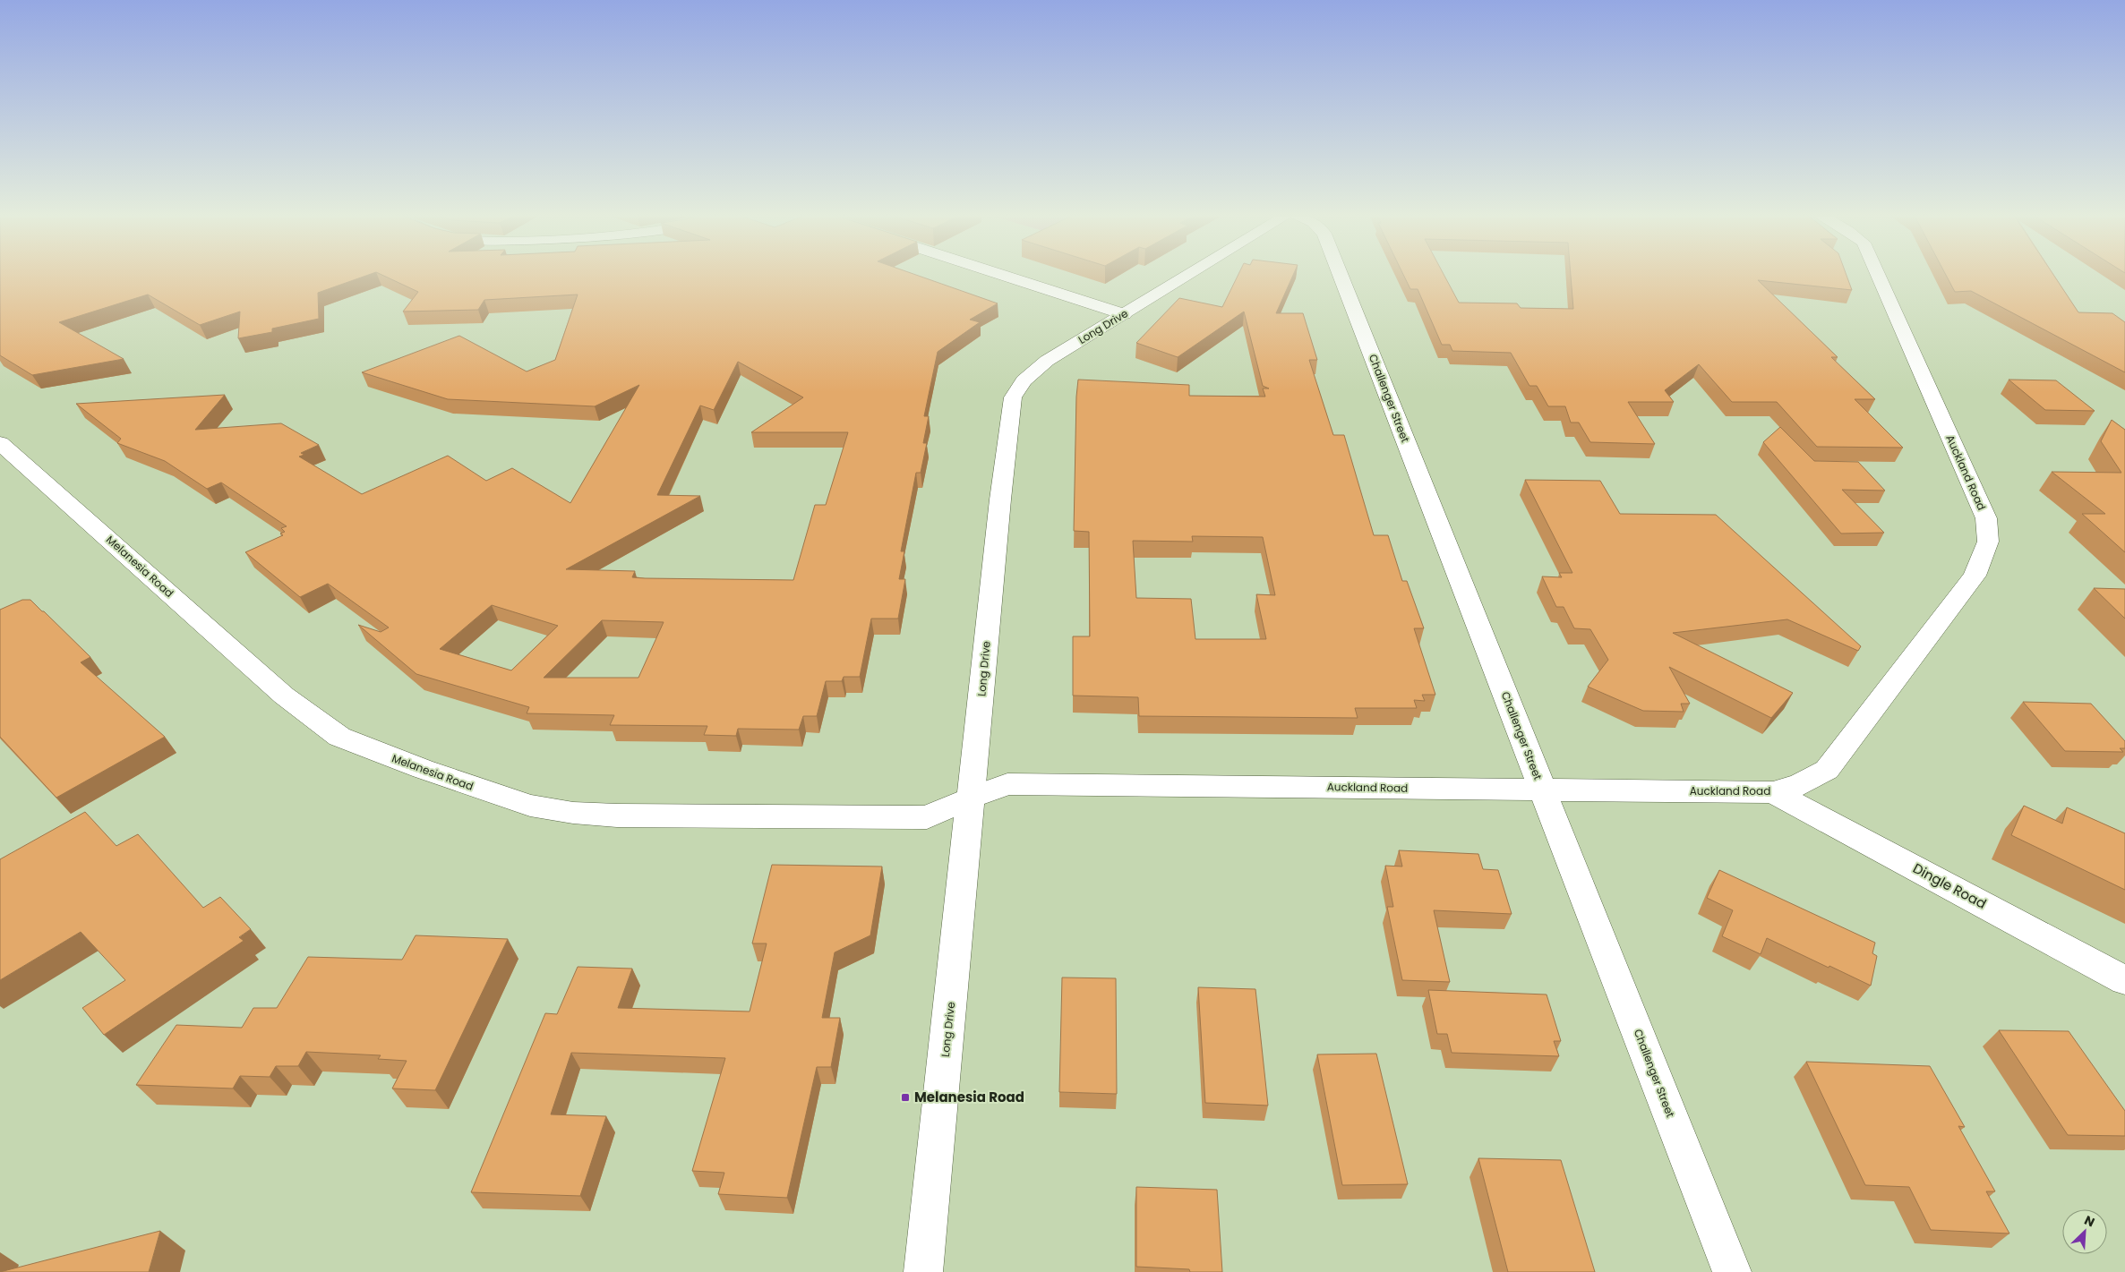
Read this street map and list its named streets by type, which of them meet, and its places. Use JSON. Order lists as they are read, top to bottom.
{
  "streets": {
    "street": [
      "Long Drive",
      "Challenger Street",
      "Auckland Road",
      "Melanesia Road",
      "Dingle Road"
    ]
  },
  "crossings": [
    ["Long Drive", "Auckland Road"],
    ["Long Drive", "Melanesia Road"],
    ["Challenger Street", "Auckland Road"],
    ["Auckland Road", "Melanesia Road"],
    ["Auckland Road", "Dingle Road"]
  ],
  "places": {
    "transit": ["Melanesia Road"]
  },
  "north": "top right"
}
